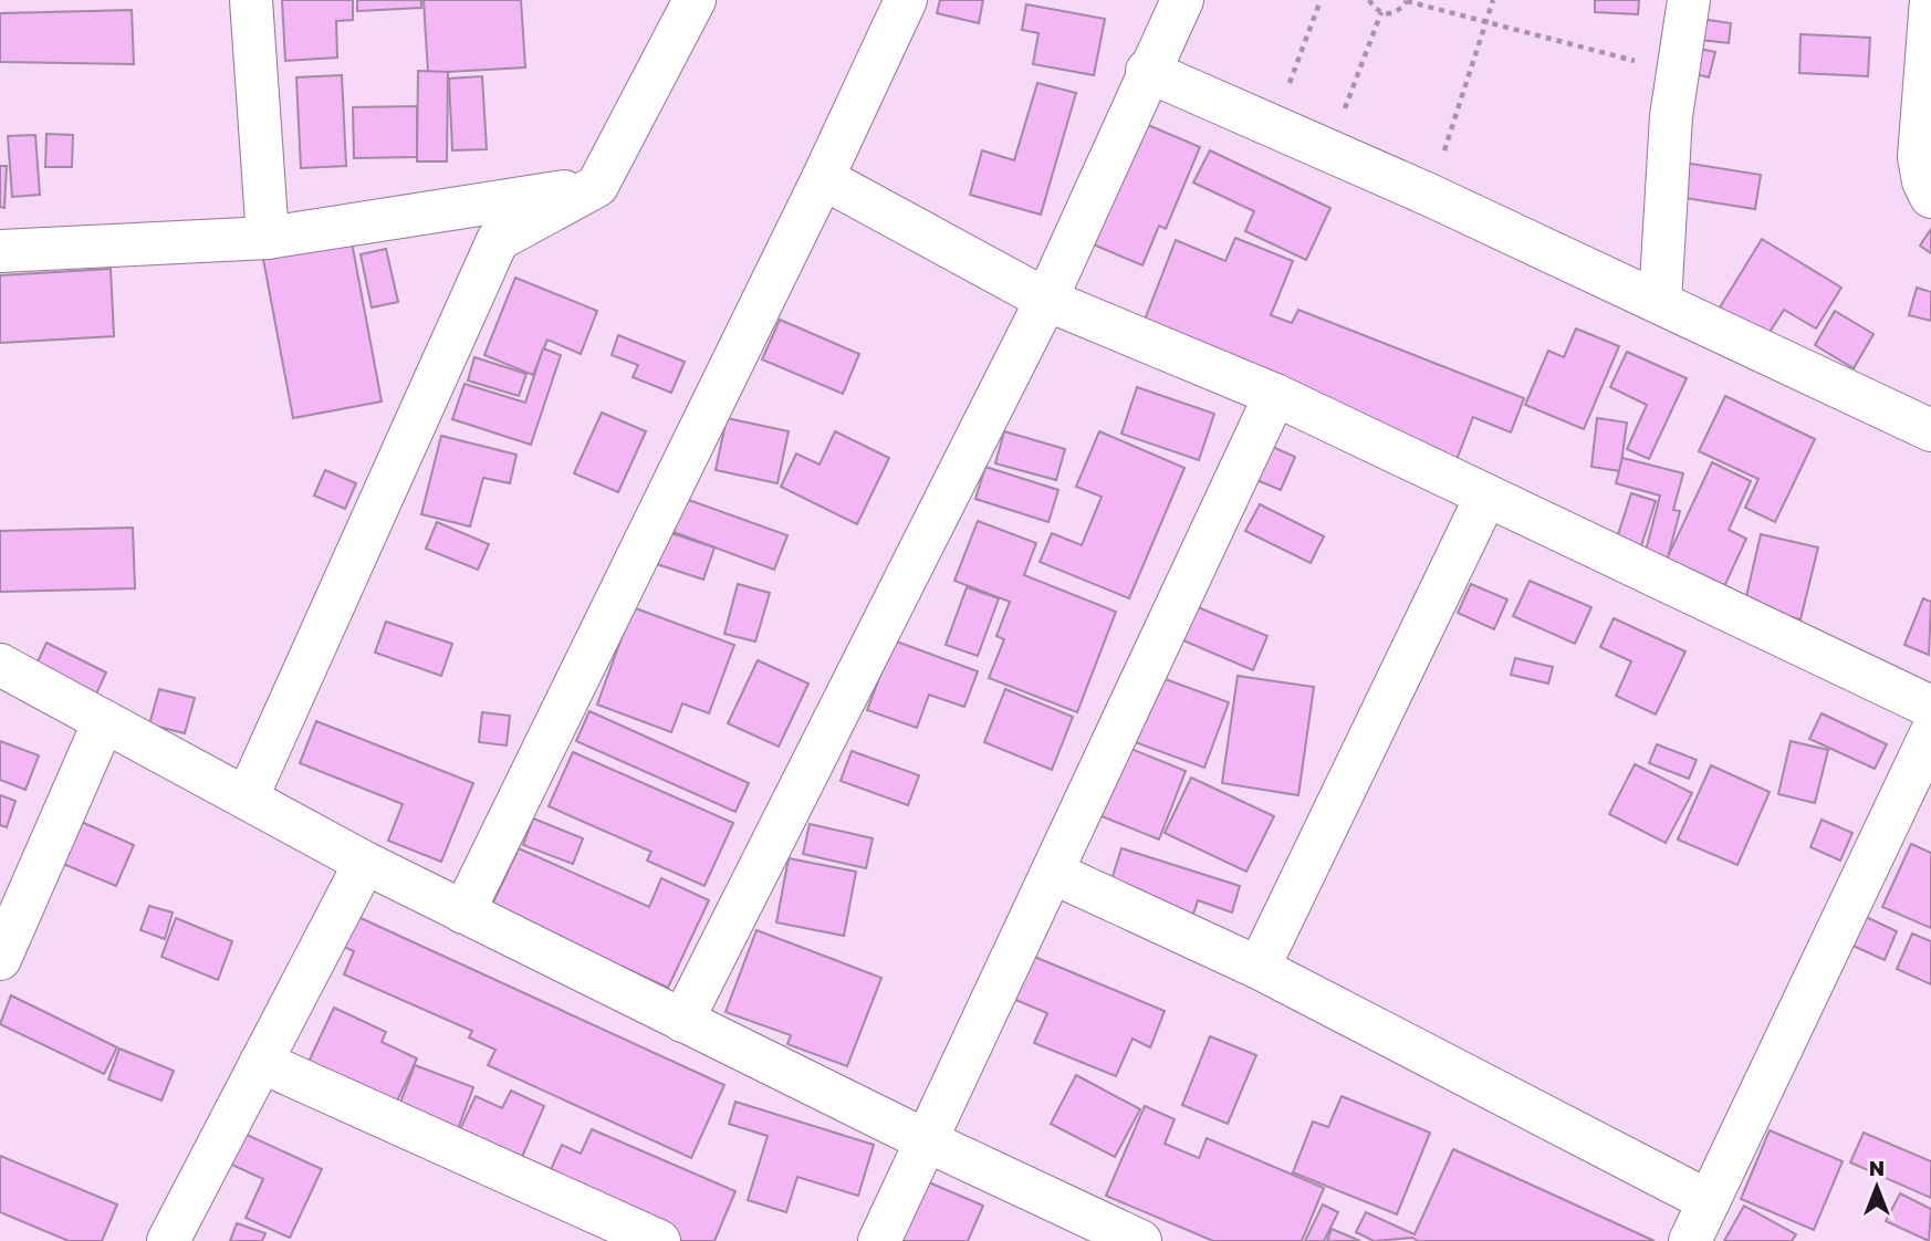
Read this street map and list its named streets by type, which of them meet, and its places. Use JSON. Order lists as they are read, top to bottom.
{
  "north": "top"
}
